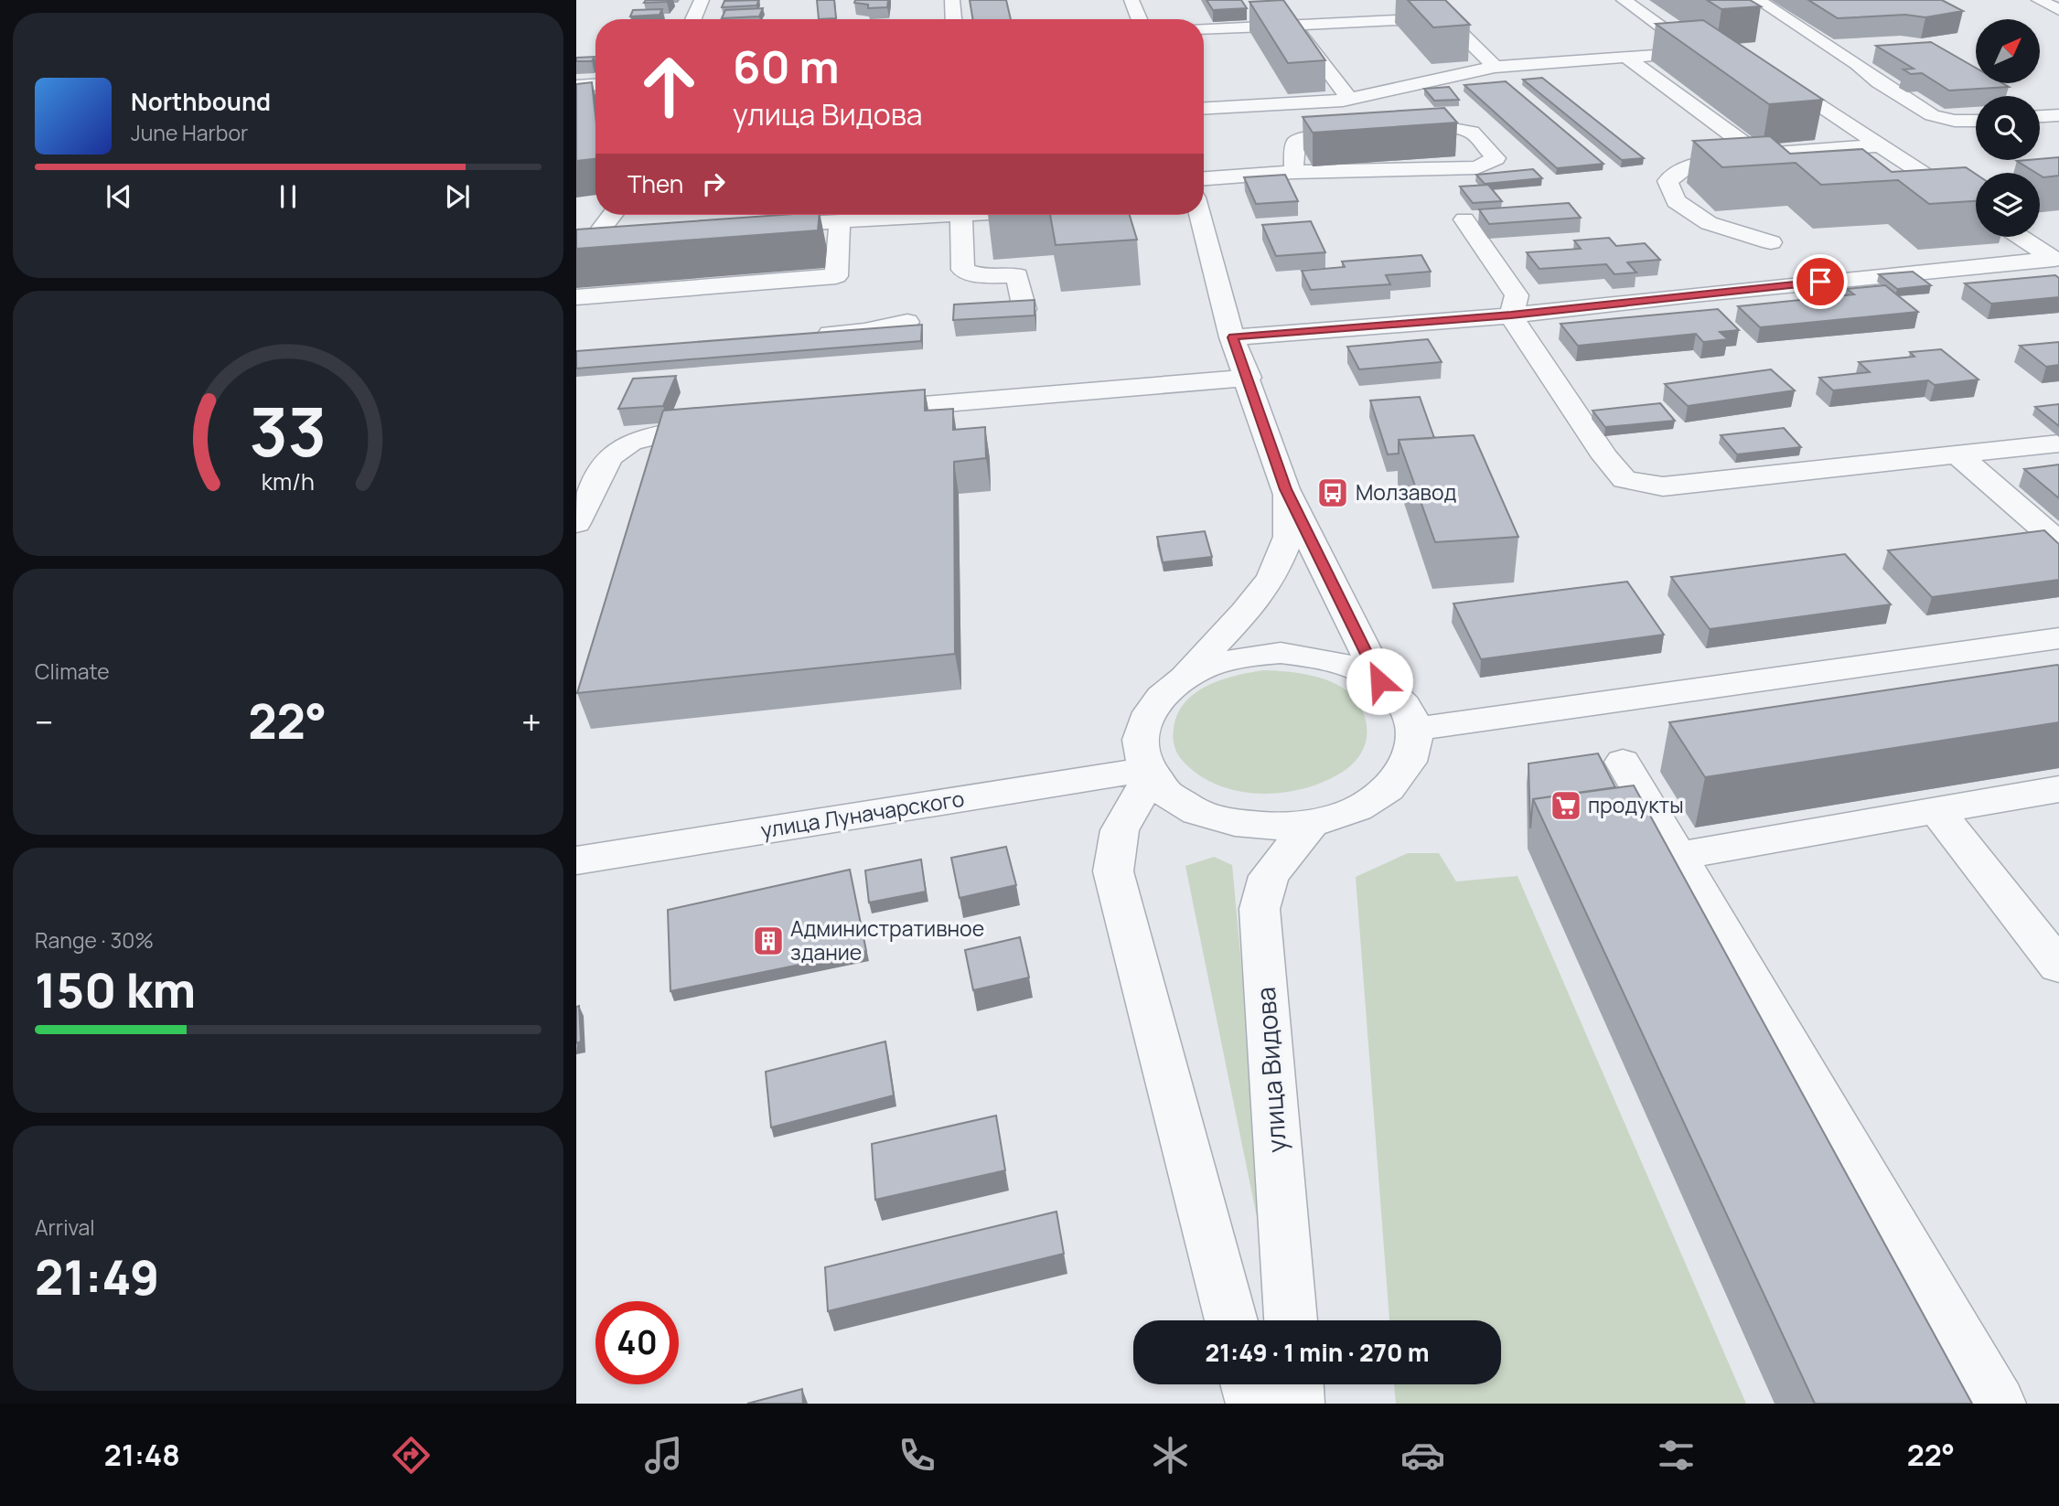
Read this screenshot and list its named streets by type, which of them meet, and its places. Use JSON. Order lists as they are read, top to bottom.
{
  "streets": {
    "street": ["улица Луначарского", "улица Видова"]
  },
  "crossings": [
    ["улица Луначарского", "улица Видова"]
  ],
  "places": {
    "bus stop": ["Молзавод"],
    "supermarket": ["продукты"],
    "building": ["Административное здание"]
  },
  "north": "top right",
  "page": {
    "turn": ["60 m", "улица Видова"],
    "song": ["Northbound", "June Harbor"],
    "then": "Then",
    "tile": [
      "Climate",
      ["Range · 30%", "150 km"],
      ["Arrival", "21:49"]
    ],
    "heat": ["−", "22°", "+"],
    "limit": "40",
    "trip": "21:49 · 1 min · 270 m",
    "tabs": ["21:48", "22°"],
    "gauge": ["33", "km/h"]
  }
}
